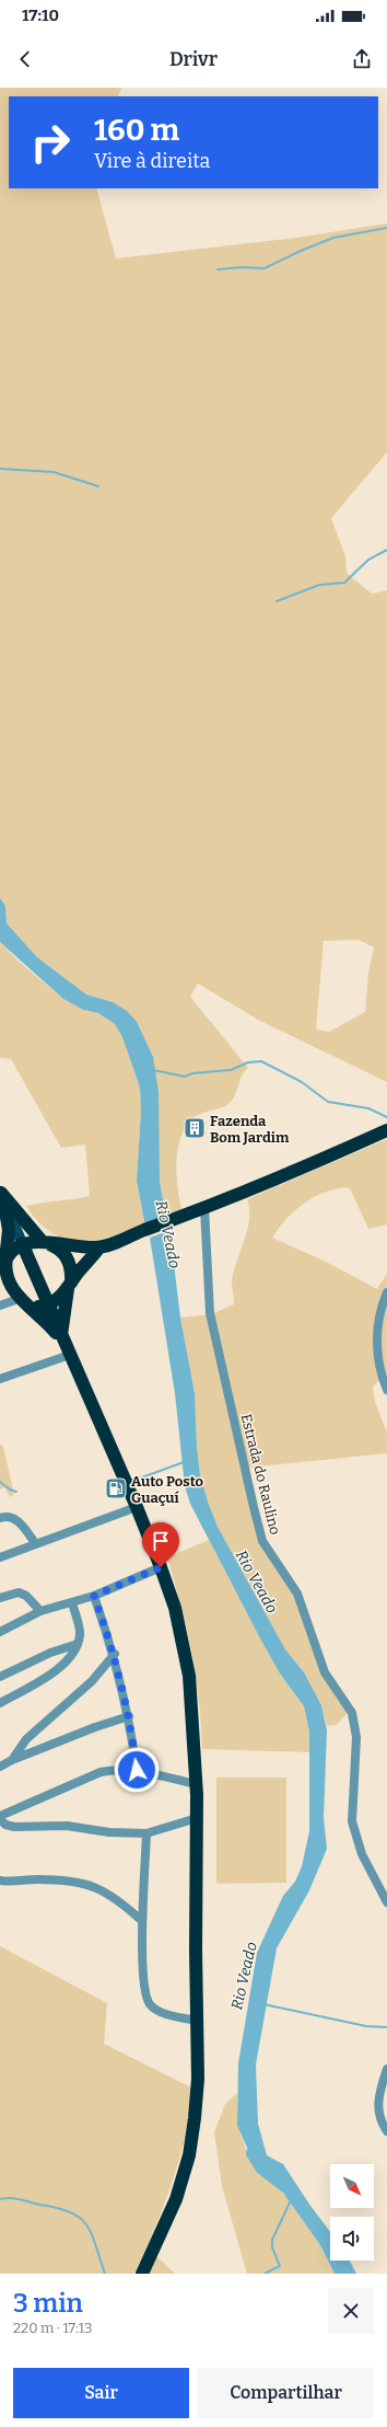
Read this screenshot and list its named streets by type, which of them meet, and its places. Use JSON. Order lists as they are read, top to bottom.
{
  "streets": {
    "street": ["Estrada do Raulino"]
  },
  "water": ["Rio Veado"],
  "places": {
    "building": ["Fazenda Bom Jardim"],
    "fuel station": ["Auto Posto Guaçuí"]
  },
  "north": "bottom right",
  "page": {
    "status": "17:10",
    "header": "Drivr",
    "turn": ["160 m", "Vire à direita"],
    "heading": ["3 min", "220 m · 17:13"],
    "buttons": ["Sair", "Compartilhar"]
  }
}
